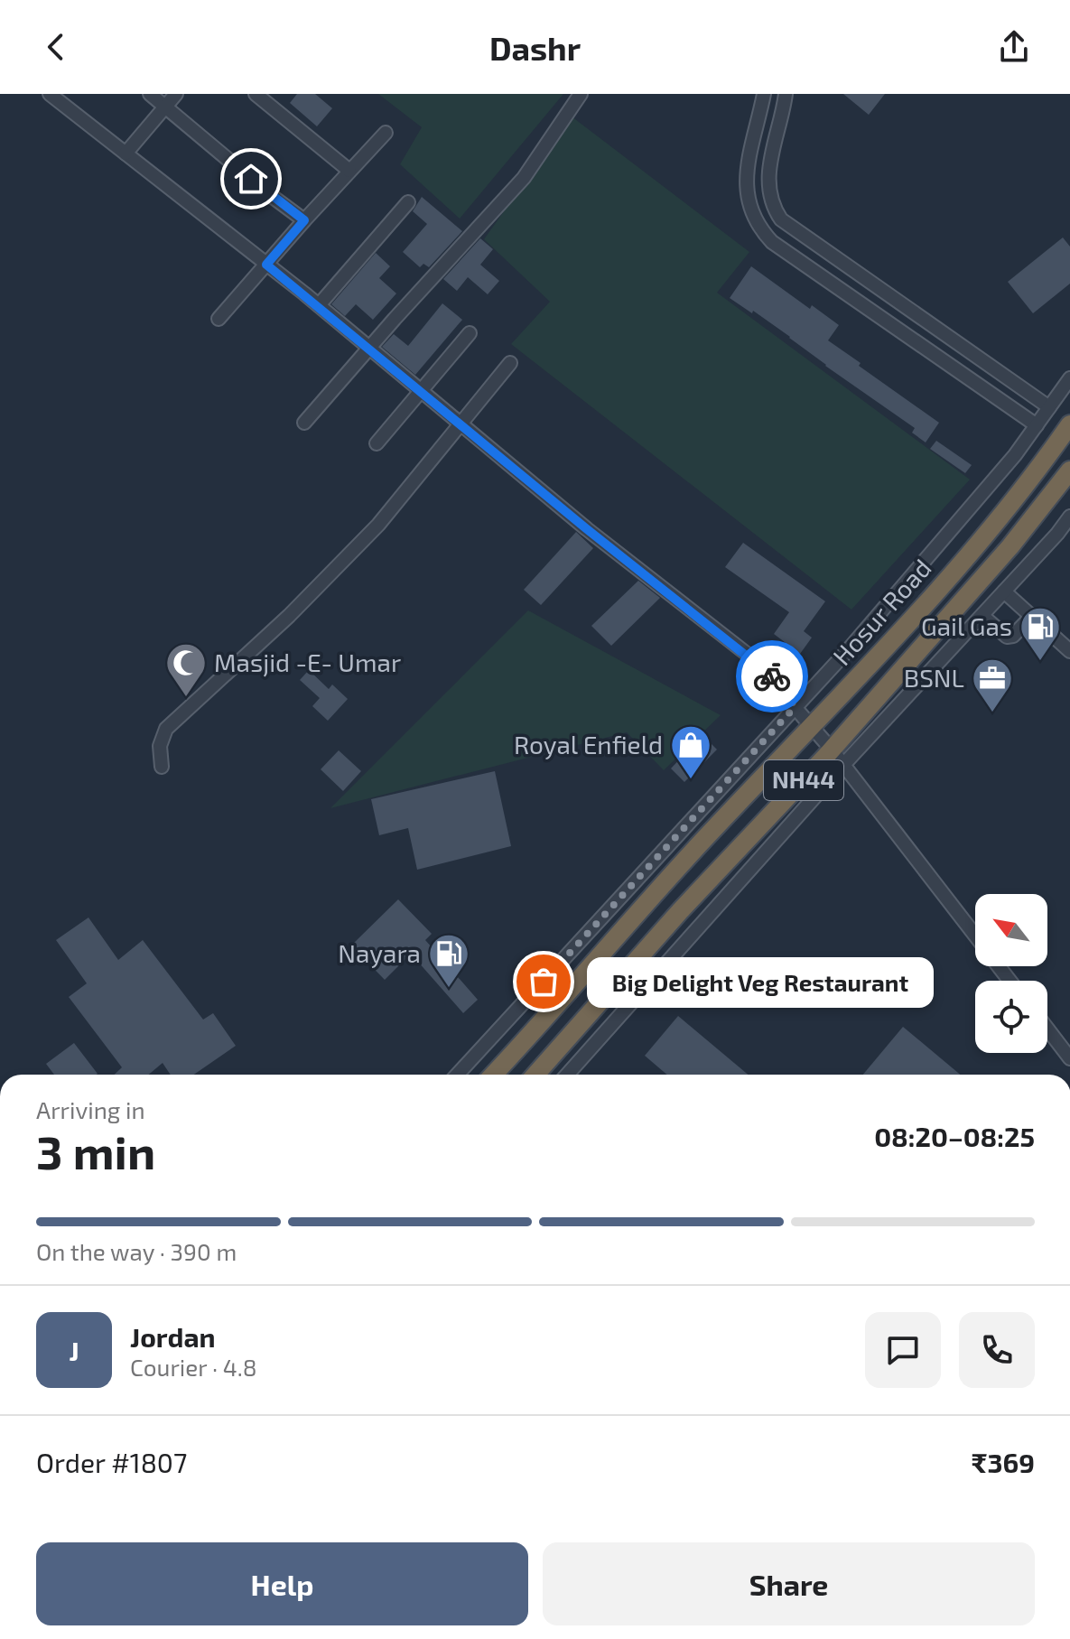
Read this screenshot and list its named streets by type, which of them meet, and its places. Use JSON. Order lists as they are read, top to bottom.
{
  "streets": {
    "highway": ["Hosur Road", "NH44"]
  },
  "places": {
    "fuel station": ["Gail Gas", "Nayara"],
    "mosque": ["Masjid -E- Umar"],
    "office": ["BSNL"],
    "shop": ["Royal Enfield"],
    "other": ["Big Delight Veg Restaurant"]
  },
  "north": "top left",
  "page": {
    "header": "Dashr",
    "bubble": "Big Delight Veg Restaurant",
    "heading": ["3 min", "Arriving in", "08:20–08:25"],
    "panel": [
      "Jordan",
      "Courier · 4.8",
      "Order #1807",
      "₹369"
    ],
    "bar": "On the way · 390 m",
    "round": "J",
    "buttons": ["Help", "Share"]
  }
}
